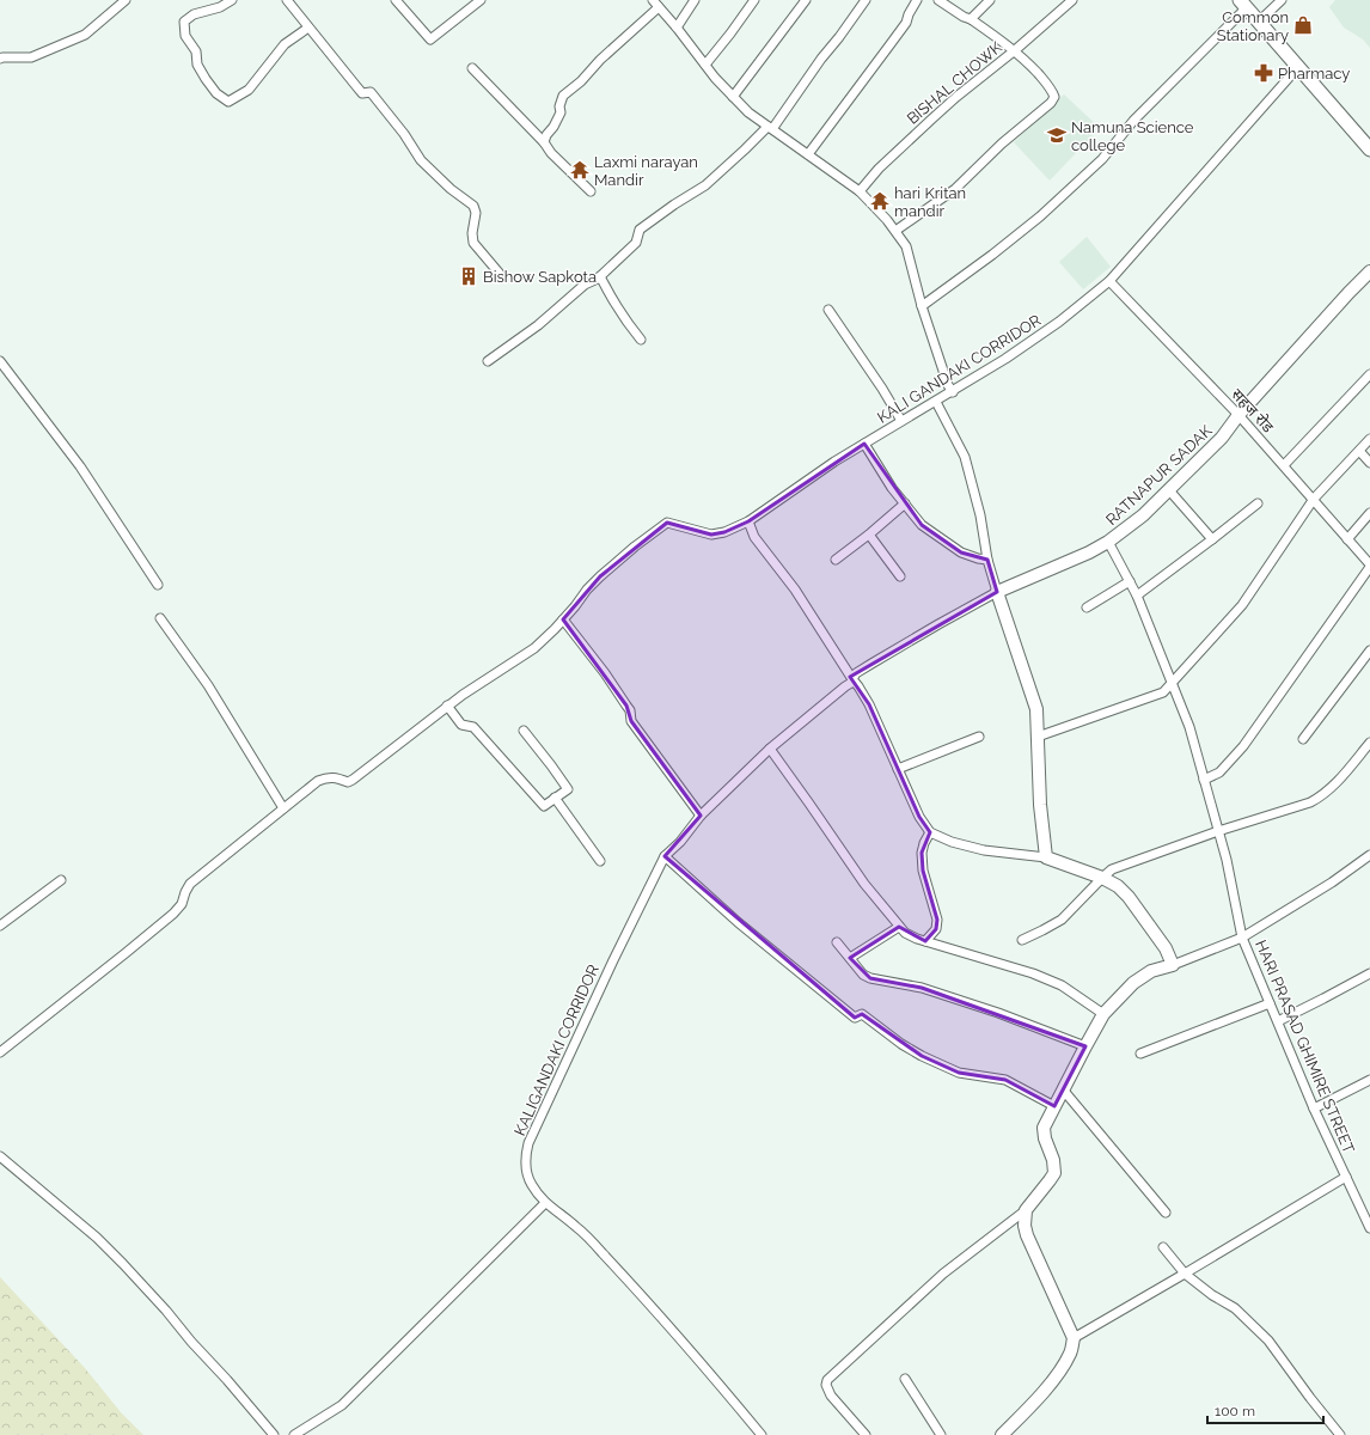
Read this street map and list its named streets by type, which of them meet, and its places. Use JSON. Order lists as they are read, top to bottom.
{
  "streets": {
    "main road": ["RATNAPUR SADAK"],
    "street": [
      "BISHAL CHOWK",
      "KALI GANDAKI CORRIDOR",
      "सहज रोड",
      "HARI PRASAD GHIMIRE STREET",
      "KALIGANDAKI CORRIDOR"
    ]
  },
  "crossings": [
    ["KALI GANDAKI CORRIDOR", "सहज रोड"],
    ["सहज रोड", "RATNAPUR SADAK"],
    ["RATNAPUR SADAK", "KALIGANDAKI CORRIDOR"]
  ],
  "places": {
    "shop": ["Common Stationary"],
    "pharmacy": ["Pharmacy"],
    "school or university": ["Namuna Science college"],
    "temple": ["Laxmi narayan Mandir", "hari Kritan mandir"],
    "building": ["Bishow Sapkota"]
  },
  "scale_bar": "100 m"
}
